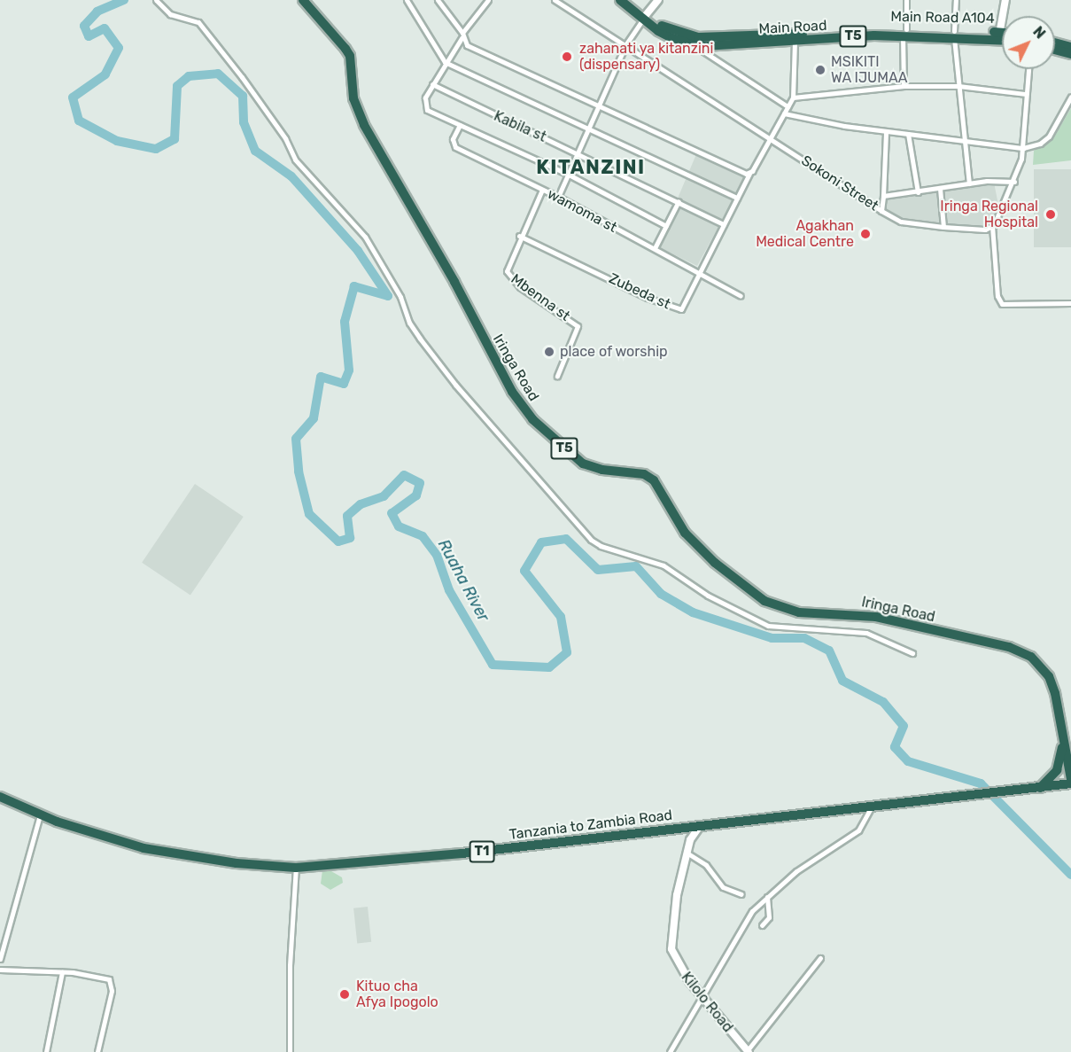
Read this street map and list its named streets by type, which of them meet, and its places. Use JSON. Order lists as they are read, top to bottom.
{
  "streets": {
    "highway": [
      "Main Road A104",
      "Main Road",
      "T5",
      "Iringa Road",
      "Tanzania to Zambia Road",
      "T1"
    ],
    "main road": ["Kilolo Road"],
    "street": [
      "Kabila st",
      "Sokoni Street",
      "wamoma st",
      "Zubeda st",
      "Mbenna st"
    ]
  },
  "crossings": [
    ["Main Road A104", "Main Road"],
    ["Main Road A104", "T5"],
    ["T5", "Iringa Road"],
    ["T5", "T1"],
    ["Kabila st", "Zubeda st"],
    ["Sokoni Street", "Zubeda st"],
    ["wamoma st", "Zubeda st"],
    ["wamoma st", "Mbenna st"],
    ["Zubeda st", "Mbenna st"],
    ["Tanzania to Zambia Road", "T1"],
    ["Tanzania to Zambia Road", "Kilolo Road"]
  ],
  "districts": ["KITANZINI"],
  "water": ["Ruaha River"],
  "places": [
    "zahanati ya kitanzini (dispensary)",
    "MSIKITI WA IJUMAA",
    "Iringa Regional Hospital",
    "Agakhan Medical Centre",
    "place of worship",
    "Kituo cha Afya Ipogolo"
  ],
  "north": "top right"
}
